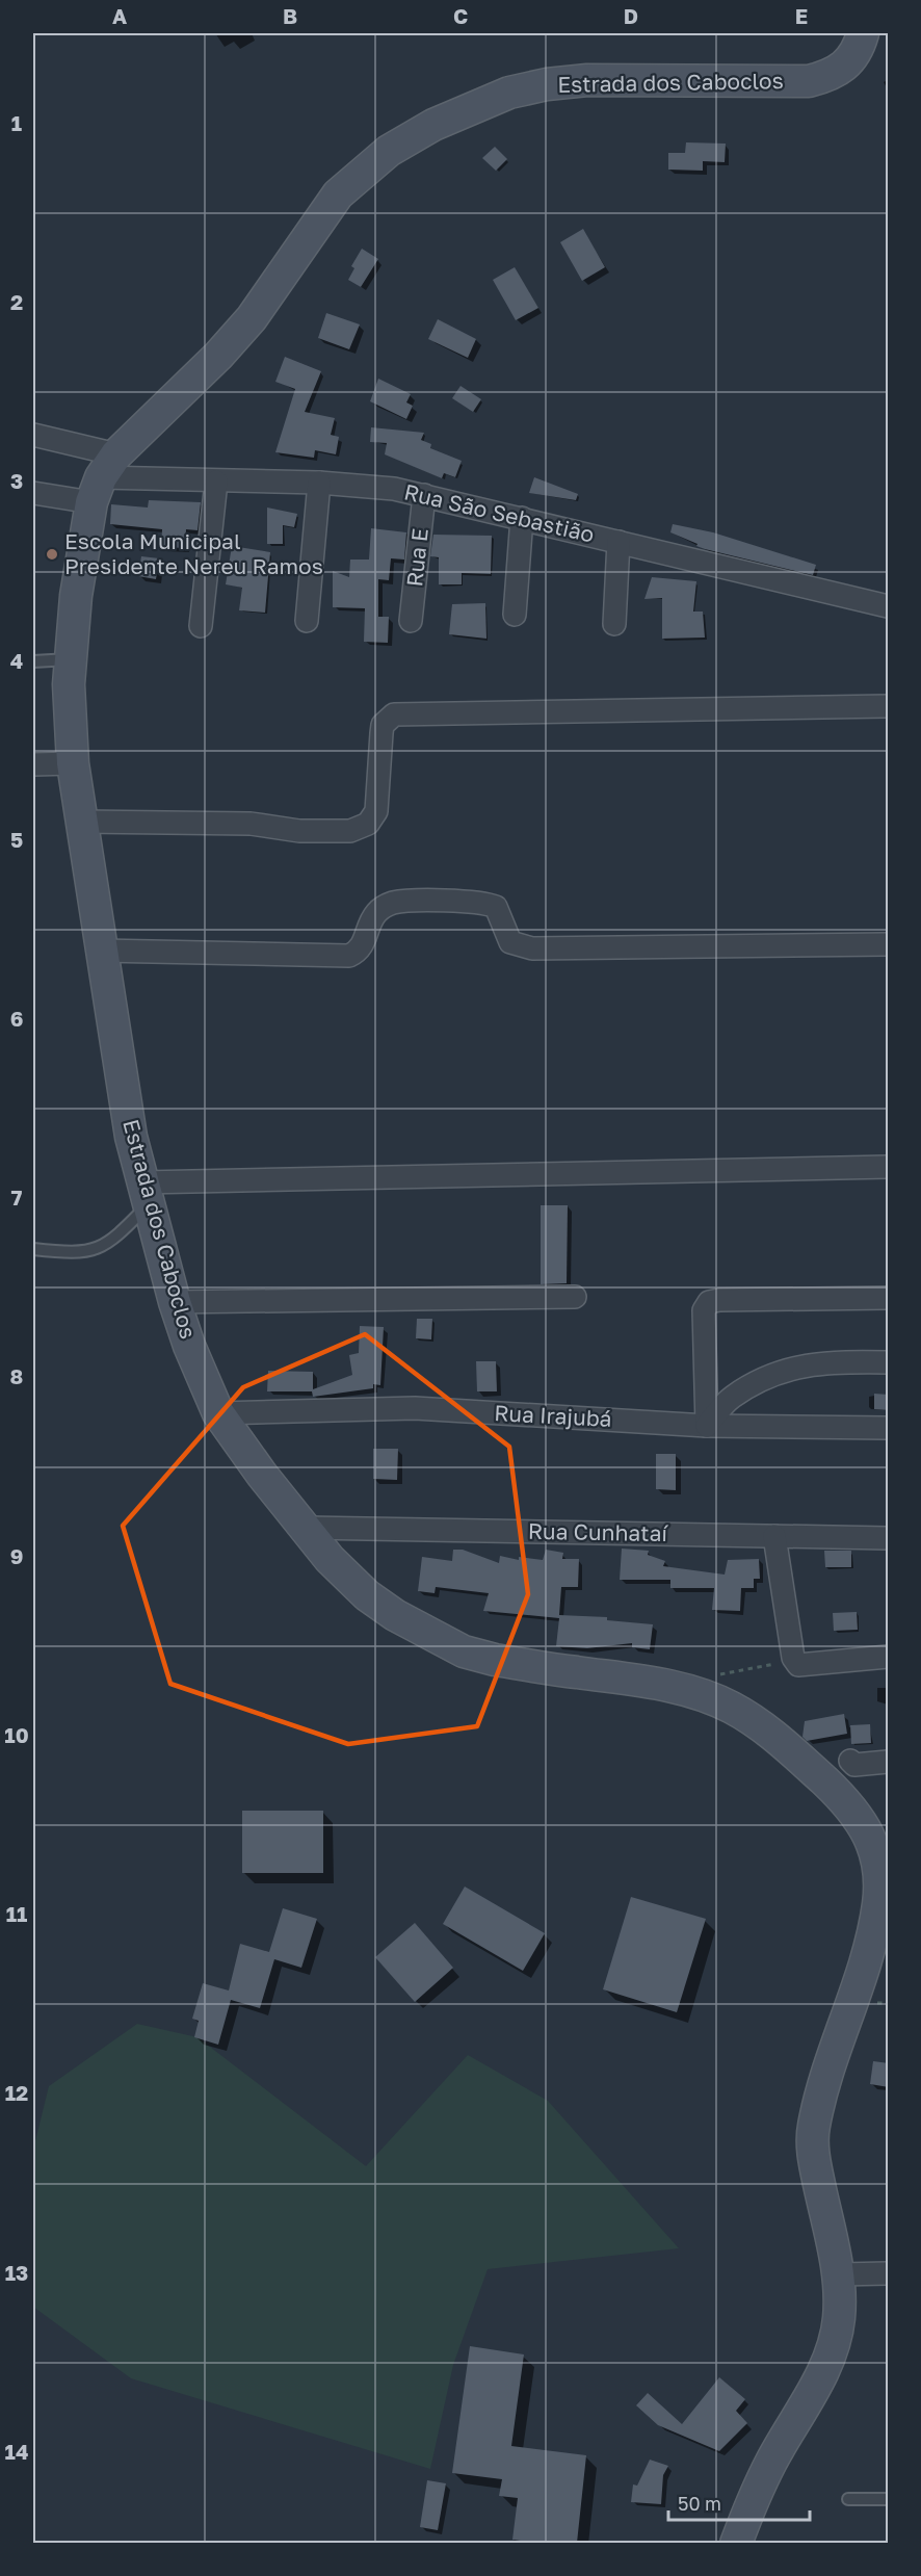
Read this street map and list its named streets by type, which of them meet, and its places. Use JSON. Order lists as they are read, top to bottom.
{
  "streets": {
    "street": [
      "Estrada dos Caboclos",
      "Rua São Sebastião",
      "Rua E",
      "Rua Irajubá",
      "Rua Cunhataí"
    ]
  },
  "crossings": [
    ["Estrada dos Caboclos", "Rua São Sebastião"],
    ["Estrada dos Caboclos", "Rua Irajubá"],
    ["Estrada dos Caboclos", "Rua Cunhataí"],
    ["Rua São Sebastião", "Rua E"]
  ],
  "places": ["Escola Municipal Presidente Nereu Ramos"],
  "scale_bar": "50 m",
  "grid": {
    "columns": [
      "A",
      "B",
      "C",
      "D",
      "E"
    ],
    "rows": [
      "1",
      "2",
      "3",
      "4",
      "5",
      "6",
      "7",
      "8",
      "9",
      "10",
      "11",
      "12",
      "13",
      "14"
    ]
  }
}
